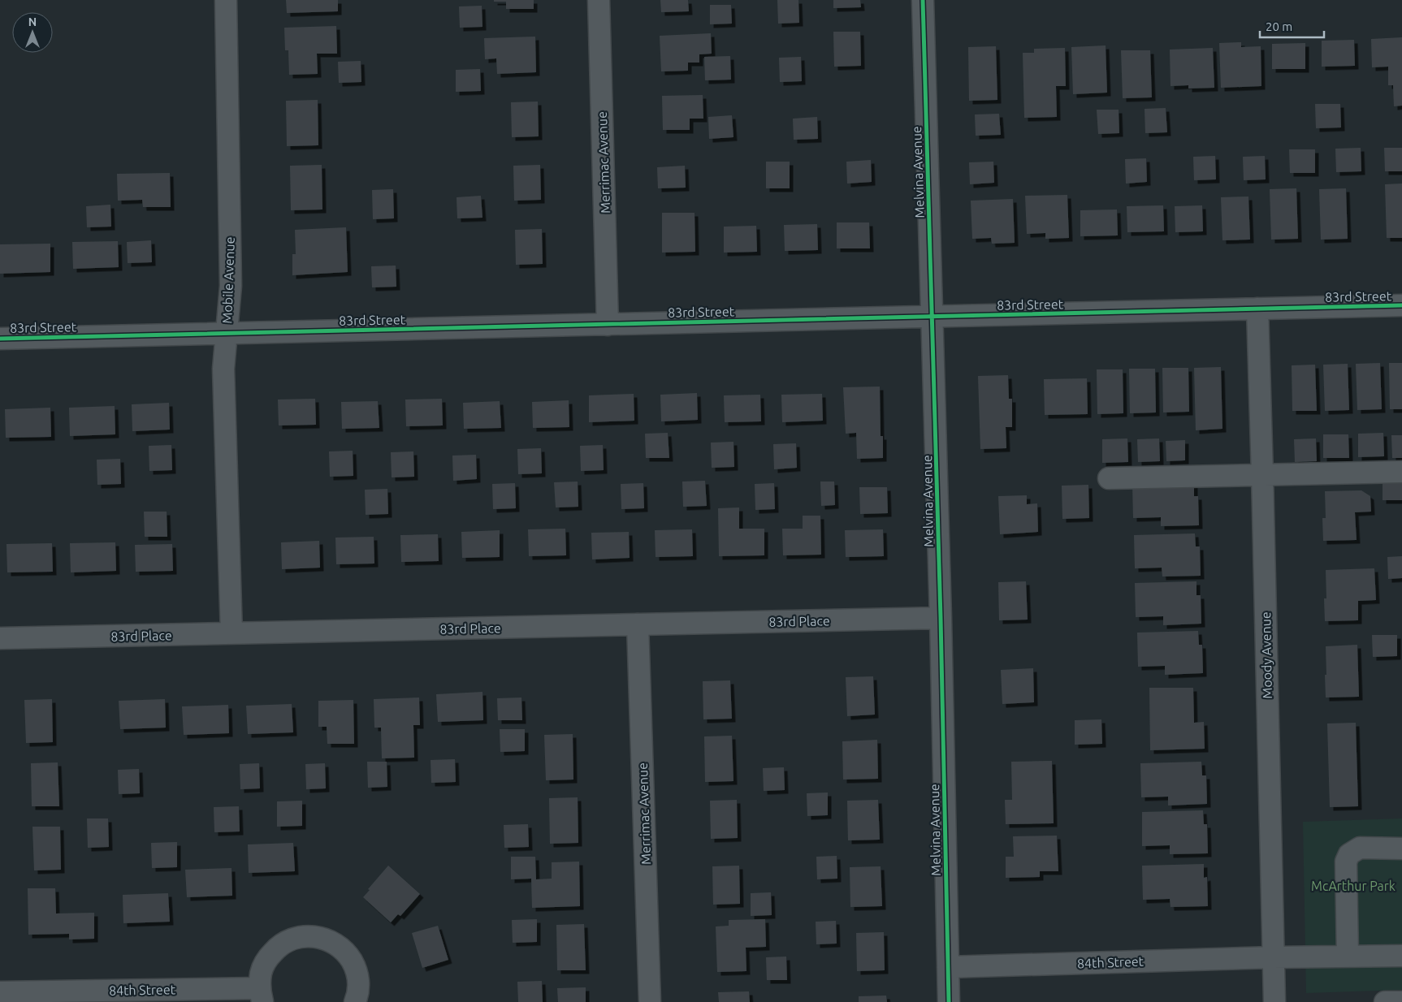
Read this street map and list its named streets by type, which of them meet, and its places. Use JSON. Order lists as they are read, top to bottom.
{
  "streets": {
    "street": [
      "Merrimac Avenue",
      "Melvina Avenue",
      "Mobile Avenue",
      "83rd Street",
      "83rd Place",
      "Moody Avenue",
      "84th Street"
    ]
  },
  "crossings": [
    ["Merrimac Avenue", "83rd Street"],
    ["Merrimac Avenue", "83rd Place"],
    ["Melvina Avenue", "83rd Street"],
    ["Melvina Avenue", "83rd Place"],
    ["Melvina Avenue", "84th Street"],
    ["Mobile Avenue", "83rd Street"],
    ["Mobile Avenue", "83rd Place"],
    ["83rd Street", "Moody Avenue"],
    ["Moody Avenue", "84th Street"]
  ],
  "parks": ["McArthur Park"],
  "scale_bar": "20 m",
  "north": "top"
}
